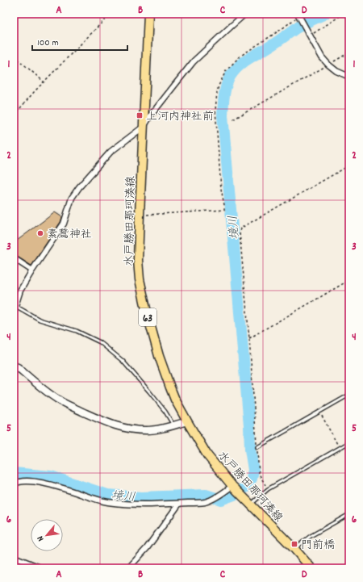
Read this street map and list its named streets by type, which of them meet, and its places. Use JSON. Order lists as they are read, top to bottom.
{
  "streets": {
    "main road": ["水戸勝田那珂湊線", "63"]
  },
  "water": ["境川"],
  "places": {
    "transit": ["上河内神社前", "門前橋"],
    "other": ["素鵞神社"]
  },
  "scale_bar": "100 m",
  "north": "bottom left",
  "grid": {
    "columns": [
      "A",
      "B",
      "C",
      "D"
    ],
    "rows": [
      "1",
      "2",
      "3",
      "4",
      "5",
      "6"
    ]
  }
}
